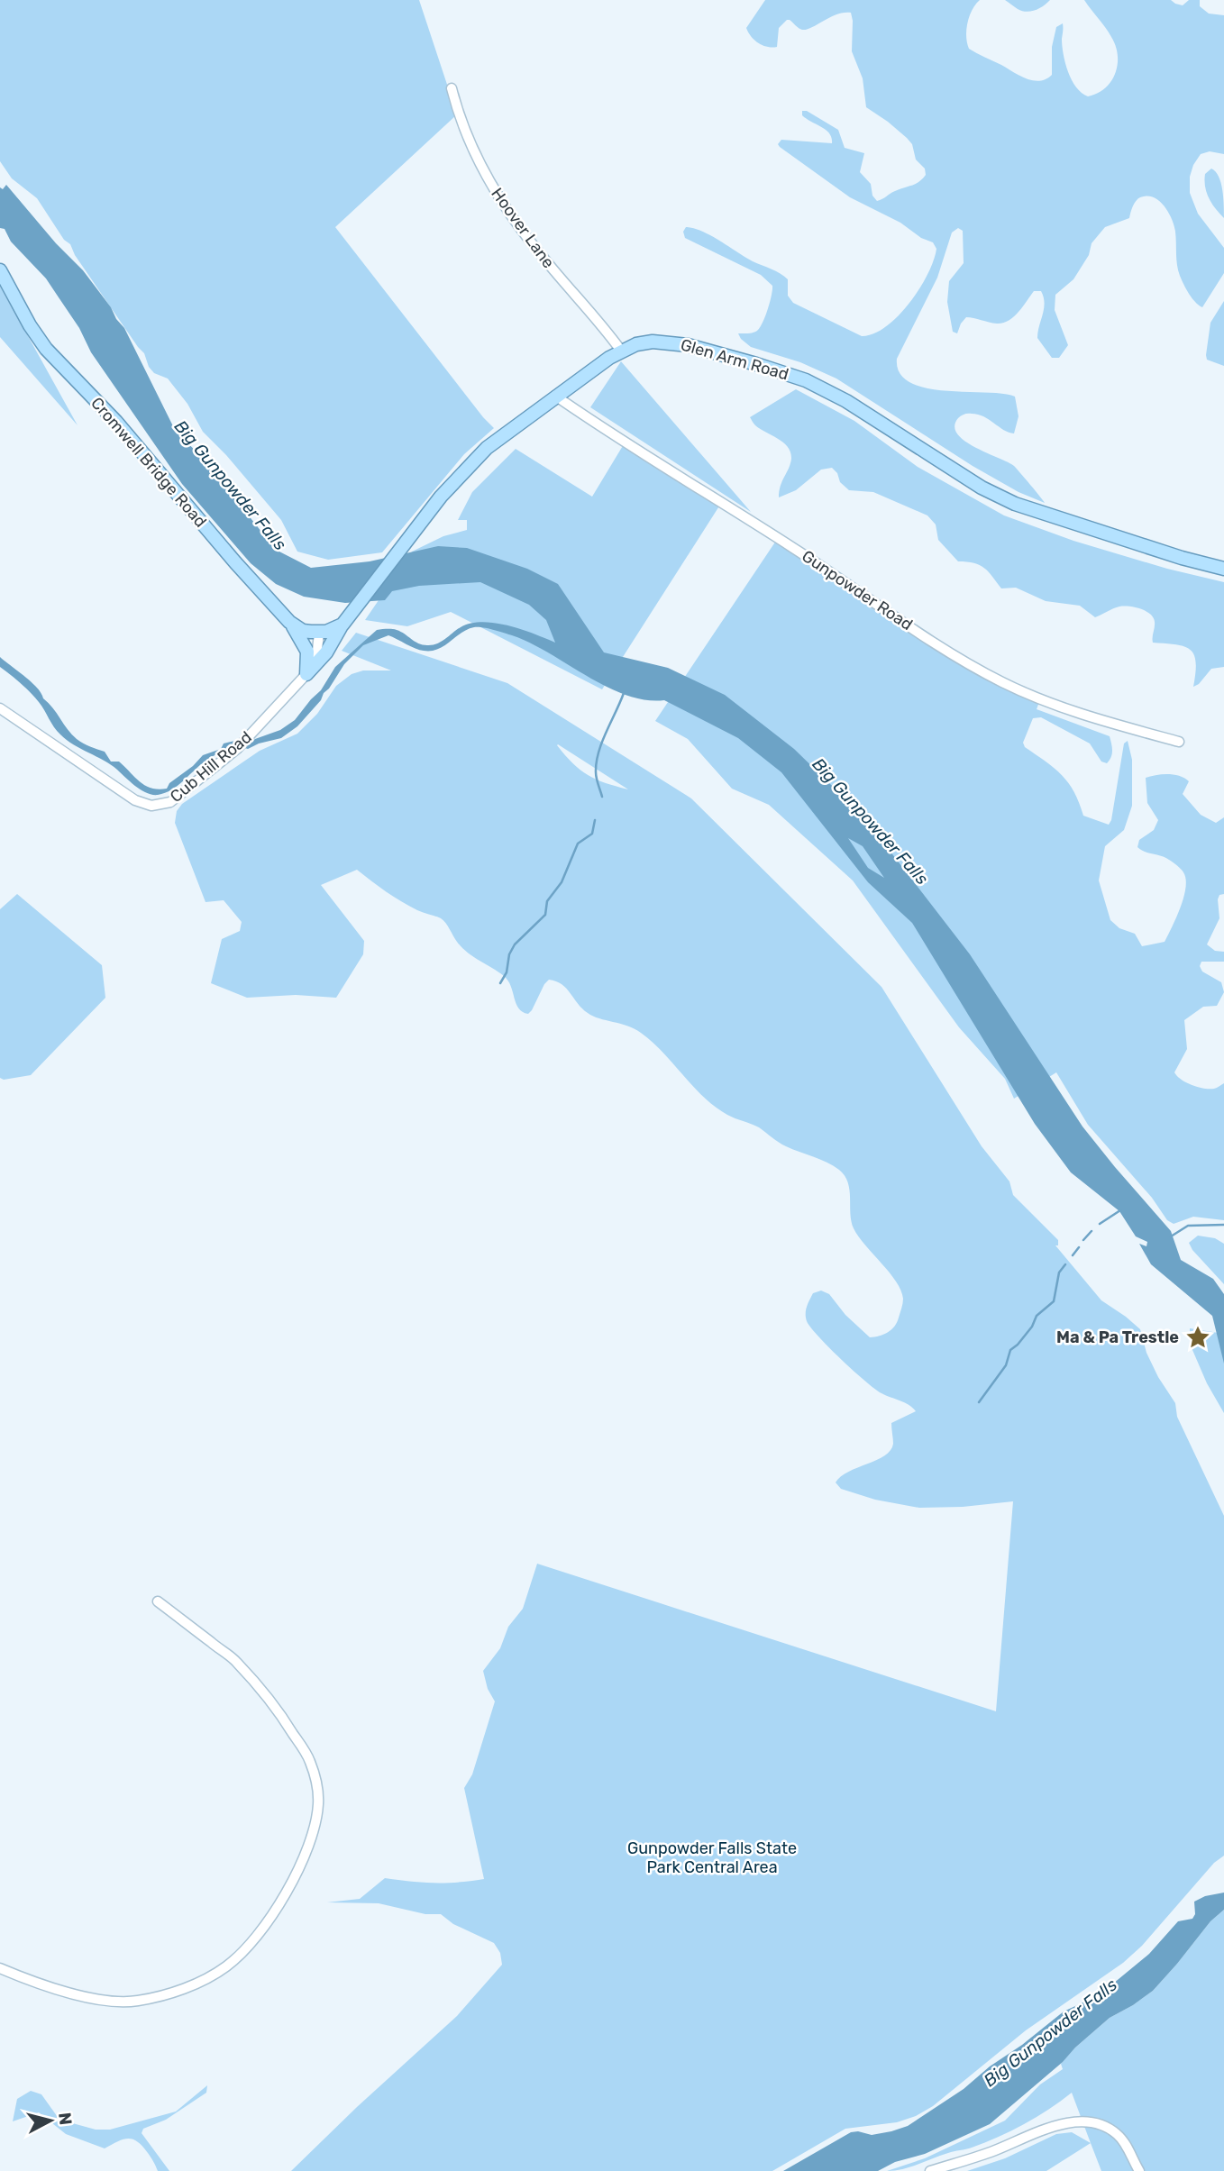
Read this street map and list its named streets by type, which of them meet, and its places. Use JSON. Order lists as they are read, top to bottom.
{
  "streets": {
    "main road": ["Glen Arm Road", "Cromwell Bridge Road"],
    "street": ["Hoover Lane", "Gunpowder Road", "Cub Hill Road"]
  },
  "crossings": [
    ["Hoover Lane", "Glen Arm Road"],
    ["Glen Arm Road", "Gunpowder Road"],
    ["Glen Arm Road", "Cub Hill Road"],
    ["Cromwell Bridge Road", "Cub Hill Road"]
  ],
  "water": ["Big Gunpowder Falls"],
  "parks": ["Gunpowder Falls State Park Central Area"],
  "places": {
    "place": ["Ma & Pa Trestle"]
  },
  "north": "right"
}
